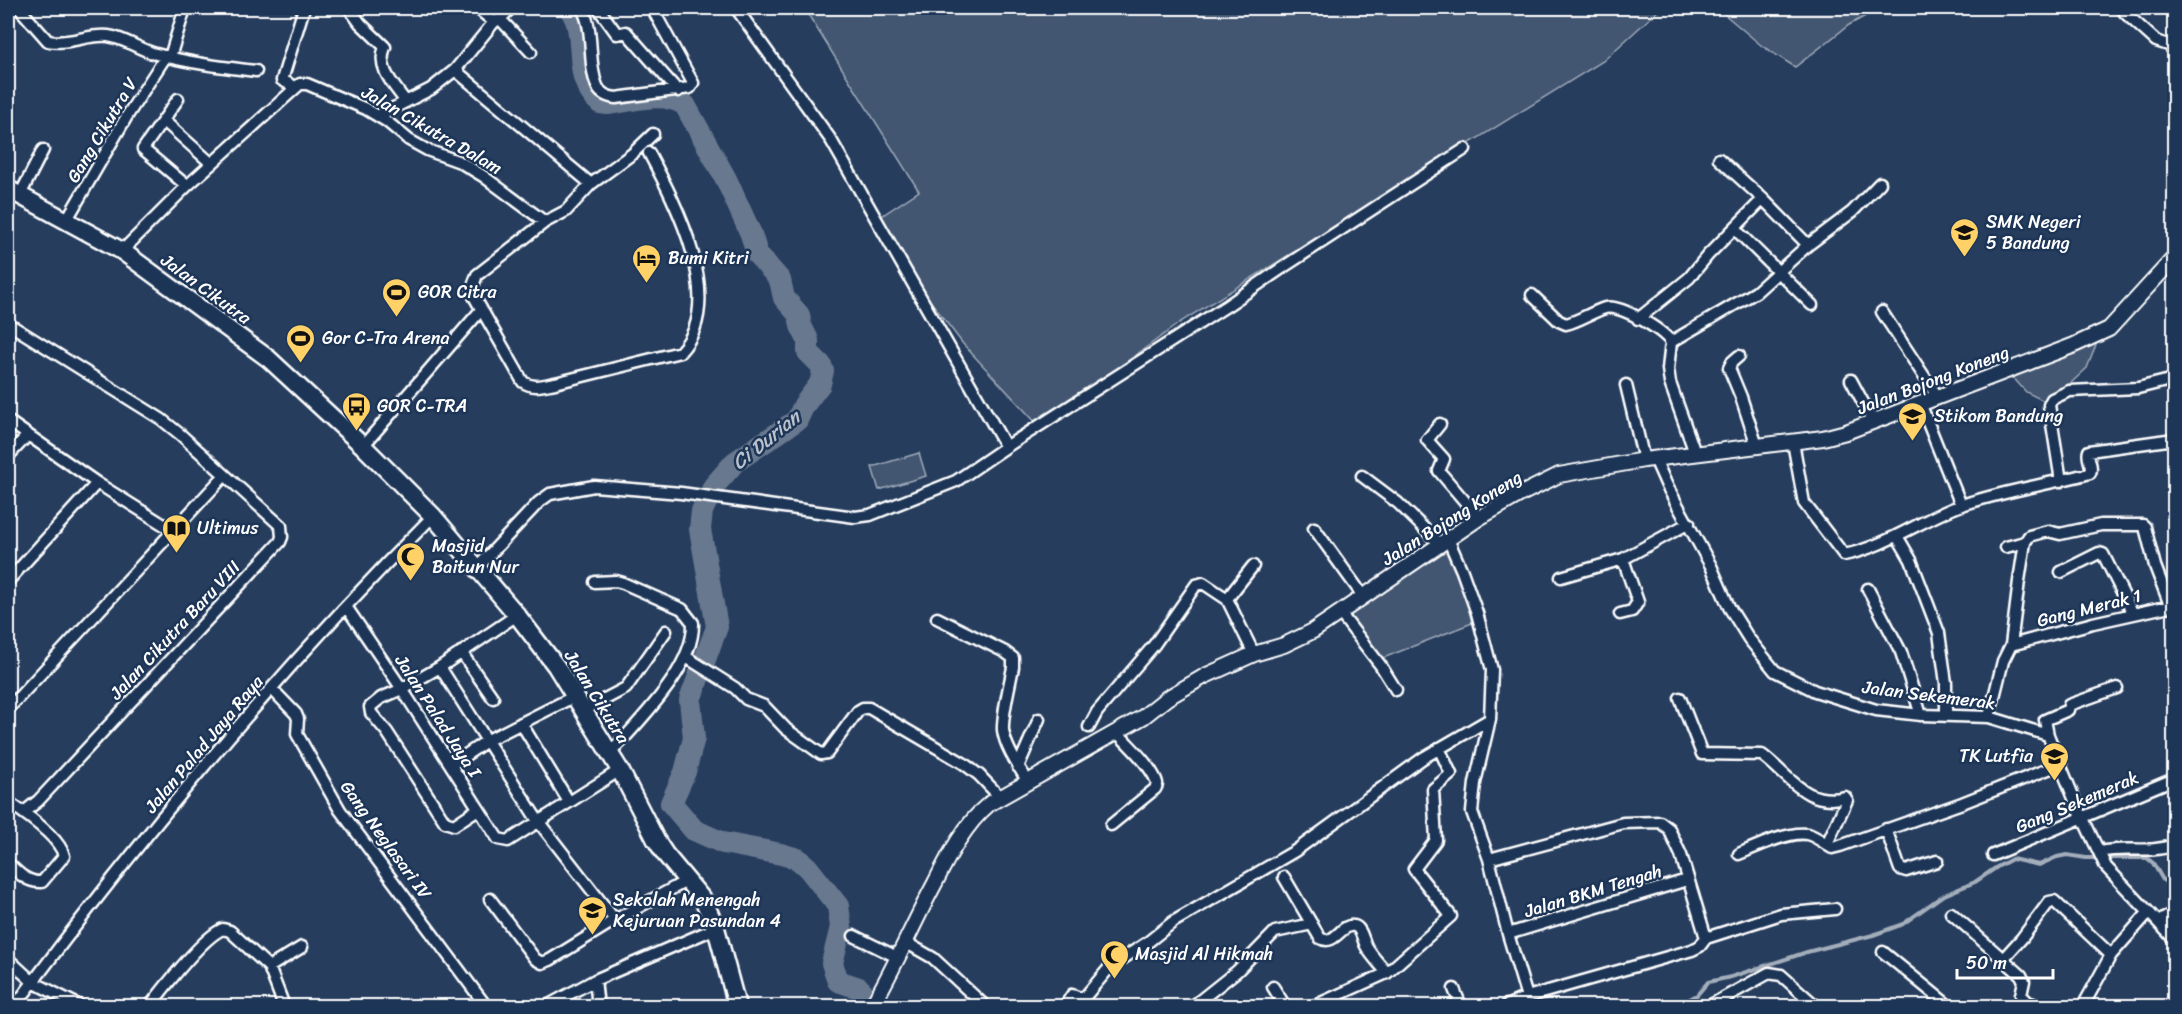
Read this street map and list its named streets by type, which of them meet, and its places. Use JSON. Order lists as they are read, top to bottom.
{
  "streets": {
    "main road": ["Jalan Cikutra"],
    "street": [
      "Gang Cikutra V",
      "Jalan Cikutra Dalam",
      "Jalan Bojong Koneng",
      "Gang Merak 1",
      "Jalan Cikutra Baru VIII",
      "Jalan Sekemerak",
      "Jalan Palad Jaya I",
      "Jalan Palad Jaya Raya",
      "Gang Sekemerak",
      "Gang Neglasari IV",
      "Jalan BKM Tengah"
    ]
  },
  "crossings": [
    ["Gang Cikutra V", "Jalan Cikutra"],
    ["Jalan Cikutra", "Jalan Palad Jaya Raya"],
    ["Jalan Bojong Koneng", "Jalan Sekemerak"],
    ["Jalan Palad Jaya I", "Jalan Palad Jaya Raya"],
    ["Jalan Palad Jaya Raya", "Gang Neglasari IV"]
  ],
  "water": ["Ci Durian"],
  "places": {
    "school or university": [
      "SMK Negeri 5 Bandung",
      "Stikom Bandung",
      "TK Lutfia",
      "Sekolah Menengah Kejuruan Pasundan 4"
    ],
    "hotel": ["Bumi Kitri"],
    "sports": ["GOR Citra", "Gor C-Tra Arena"],
    "bus stop": ["GOR C-TRA"],
    "library": ["Ultimus"],
    "mosque": ["Masjid Baitun Nur", "Masjid Al Hikmah"]
  },
  "scale_bar": "50 m"
}
